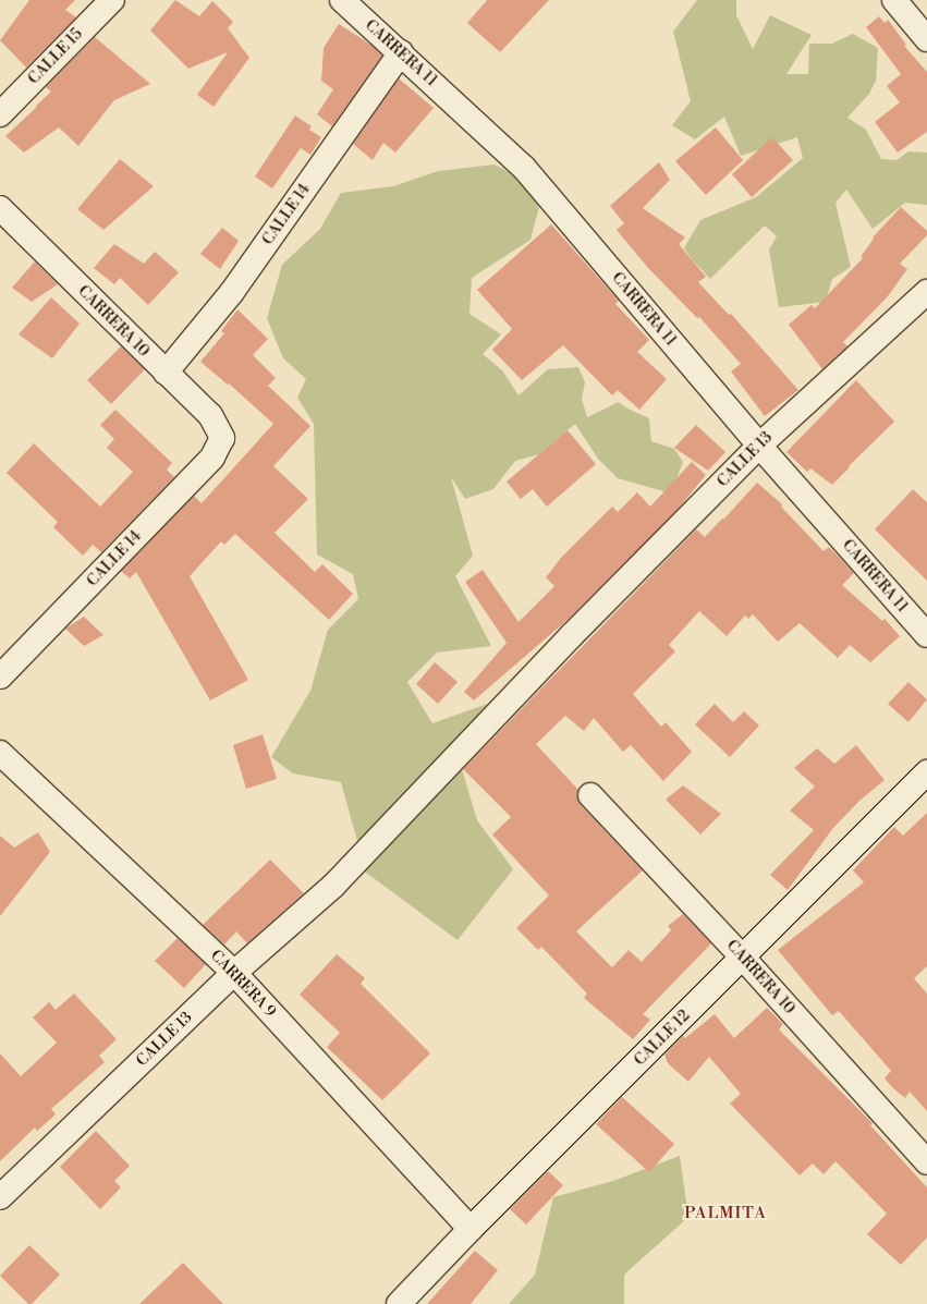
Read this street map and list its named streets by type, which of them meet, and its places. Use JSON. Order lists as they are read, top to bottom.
{
  "streets": {
    "street": [
      "CARRERA 11",
      "CALLE 15",
      "CALLE 14",
      "CARRERA 10",
      "CALLE 13",
      "CARRERA 9",
      "CALLE 12"
    ]
  },
  "crossings": [
    ["CARRERA 11", "CALLE 14"],
    ["CARRERA 11", "CALLE 13"],
    ["CALLE 14", "CARRERA 10"],
    ["CARRERA 10", "CALLE 12"],
    ["CALLE 13", "CARRERA 9"],
    ["CARRERA 9", "CALLE 12"]
  ],
  "districts": ["PALMITA"]
}
